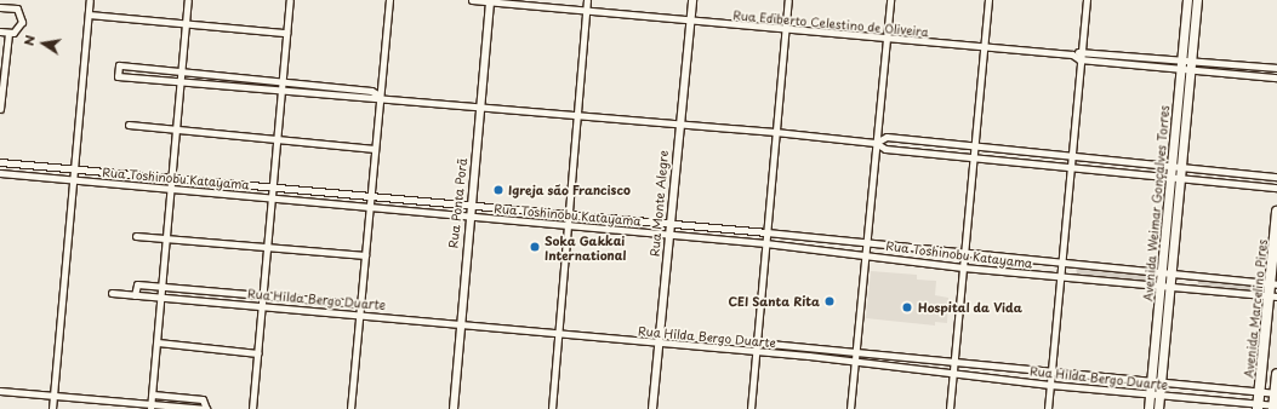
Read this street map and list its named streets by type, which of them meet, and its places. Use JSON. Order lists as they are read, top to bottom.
{
  "streets": {
    "main road": ["Avenida Weimar Gonçalves Torres", "Avenida Marcelino Pires"],
    "street": [
      "Rua Ediberto Celestino de Oliveira",
      "Rua Toshinobu Katayama",
      "Rua Ponta Porã",
      "Rua Monte Alegre",
      "Rua Hilda Bergo Duarte"
    ]
  },
  "crossings": [
    ["Rua Ediberto Celestino de Oliveira", "Rua Ponta Porã"],
    ["Rua Ediberto Celestino de Oliveira", "Rua Monte Alegre"],
    ["Rua Ediberto Celestino de Oliveira", "Avenida Weimar Gonçalves Torres"],
    ["Rua Toshinobu Katayama", "Rua Ponta Porã"],
    ["Rua Toshinobu Katayama", "Rua Monte Alegre"],
    ["Rua Toshinobu Katayama", "Avenida Weimar Gonçalves Torres"],
    ["Rua Toshinobu Katayama", "Avenida Marcelino Pires"],
    ["Rua Ponta Porã", "Rua Hilda Bergo Duarte"],
    ["Rua Monte Alegre", "Rua Hilda Bergo Duarte"],
    ["Avenida Weimar Gonçalves Torres", "Rua Hilda Bergo Duarte"],
    ["Rua Hilda Bergo Duarte", "Avenida Marcelino Pires"]
  ],
  "places": [
    "Igreja são Francisco",
    "Soka Gakkai International",
    "CEI Santa Rita",
    "Hospital da Vida"
  ],
  "north": "left"
}
